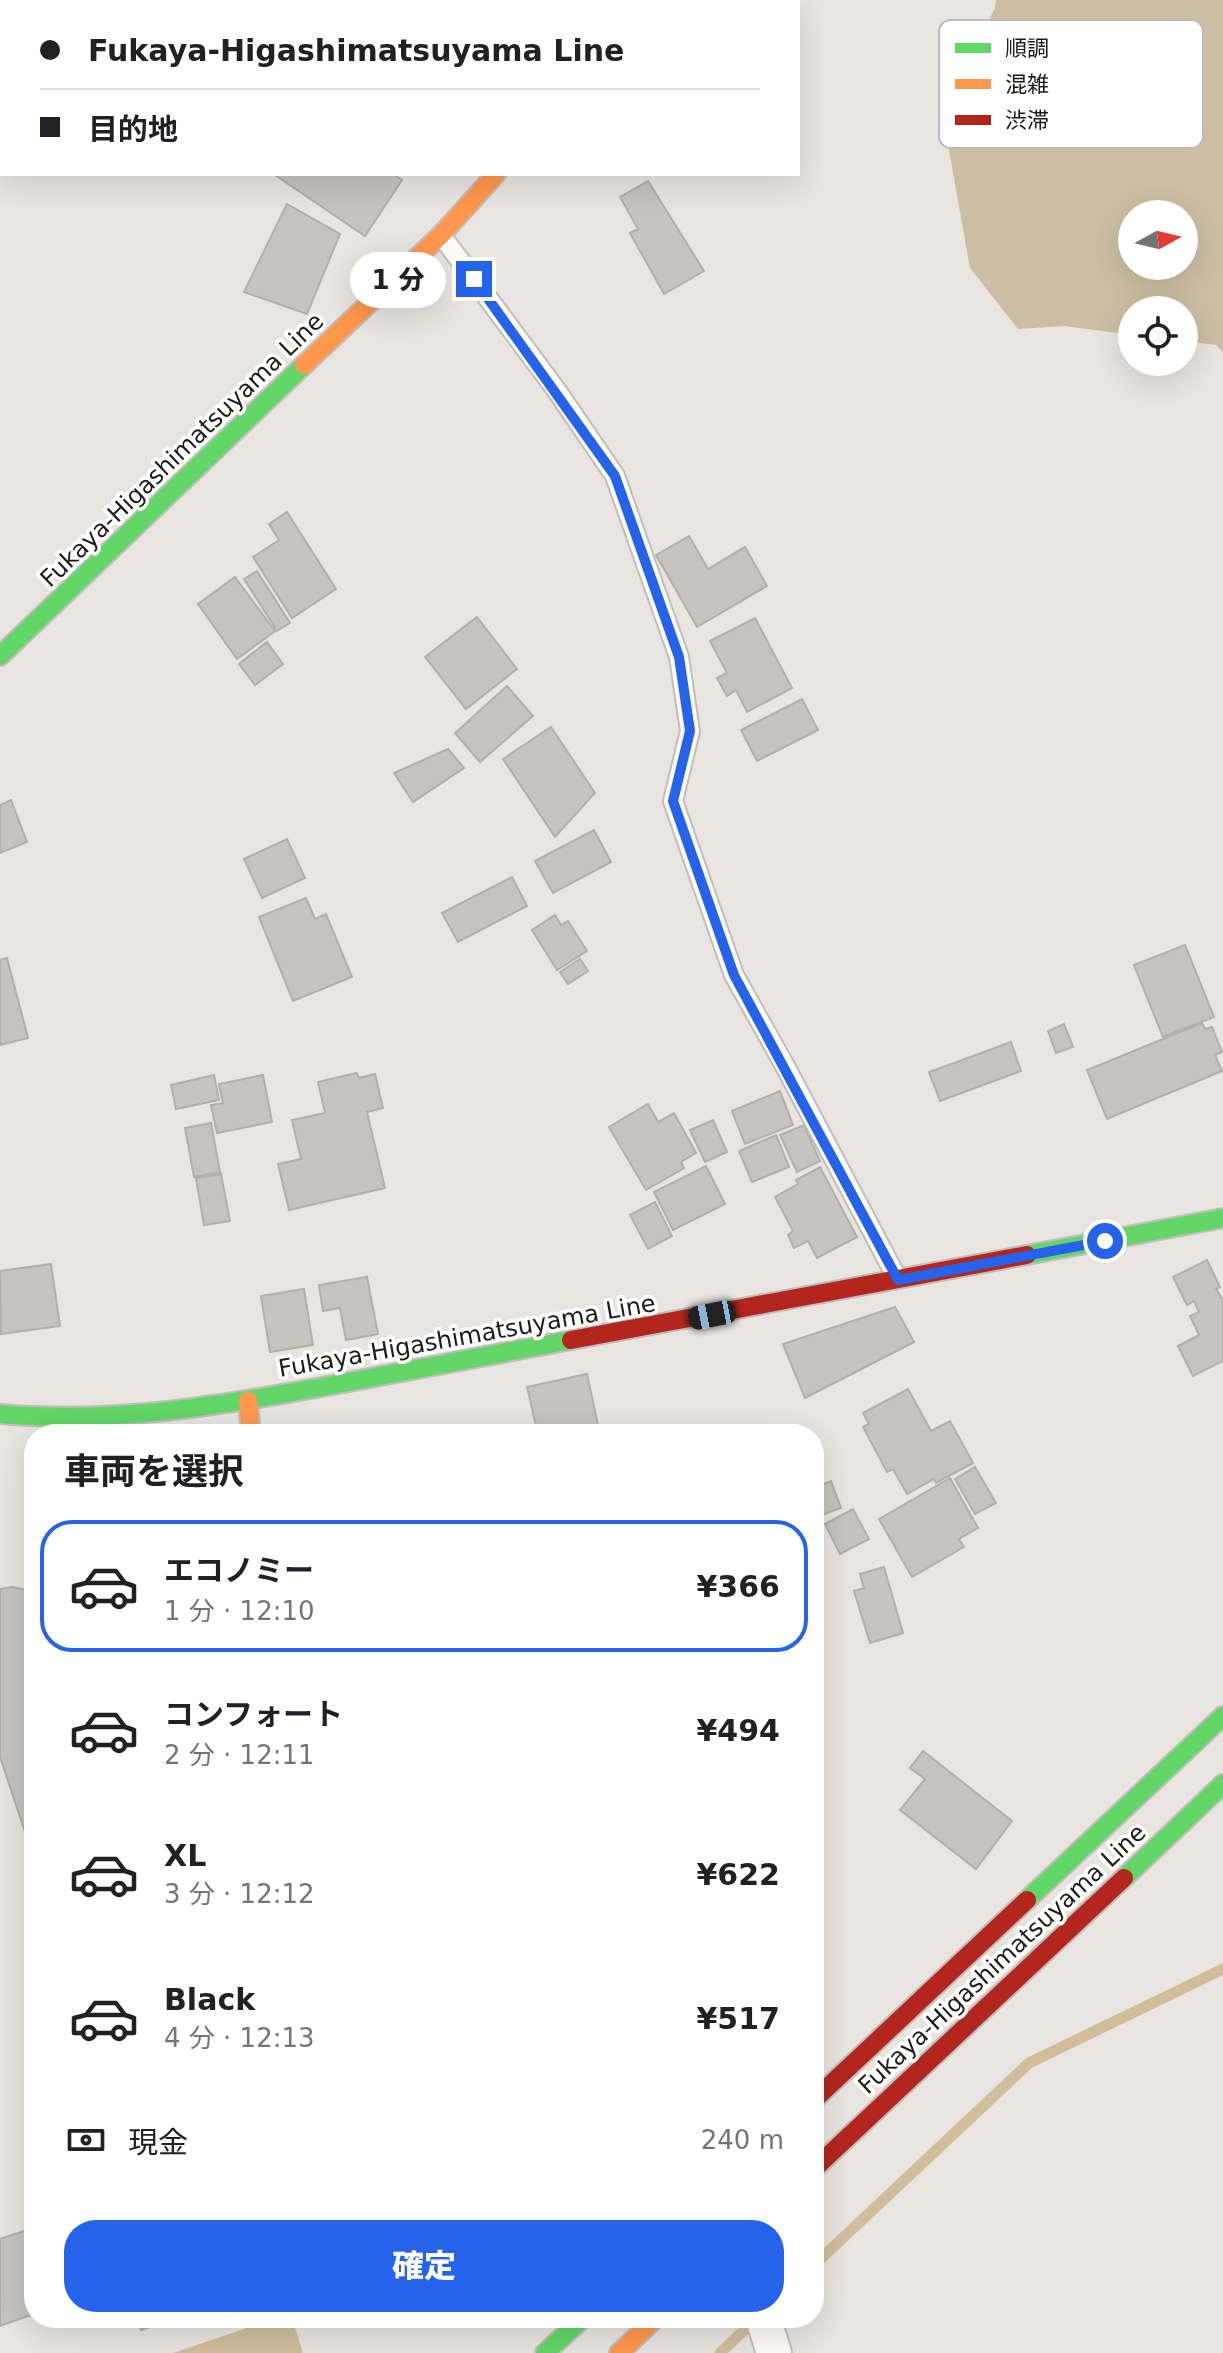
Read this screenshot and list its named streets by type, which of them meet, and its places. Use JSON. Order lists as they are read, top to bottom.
{
  "streets": {
    "main road": ["Fukaya-Higashimatsuyama Line"]
  },
  "legend": ["順調", "混雑", "渋滞"],
  "north": "right",
  "page": {
    "banner": ["Fukaya-Higashimatsuyama Line", "目的地"],
    "bubble": "1 分",
    "heading": "車両を選択",
    "list": [
      {
        "name": "エコノミー",
        "note": "1 分 · 12:10",
        "value": "¥366"
      },
      {
        "name": "コンフォート",
        "note": "2 分 · 12:11",
        "value": "¥494"
      },
      {
        "name": "XL",
        "note": "3 分 · 12:12",
        "value": "¥622"
      },
      {
        "name": "Black",
        "note": "4 分 · 12:13",
        "value": "¥517"
      }
    ],
    "pay": ["現金", "240 m"],
    "buttons": "確定"
  }
}
